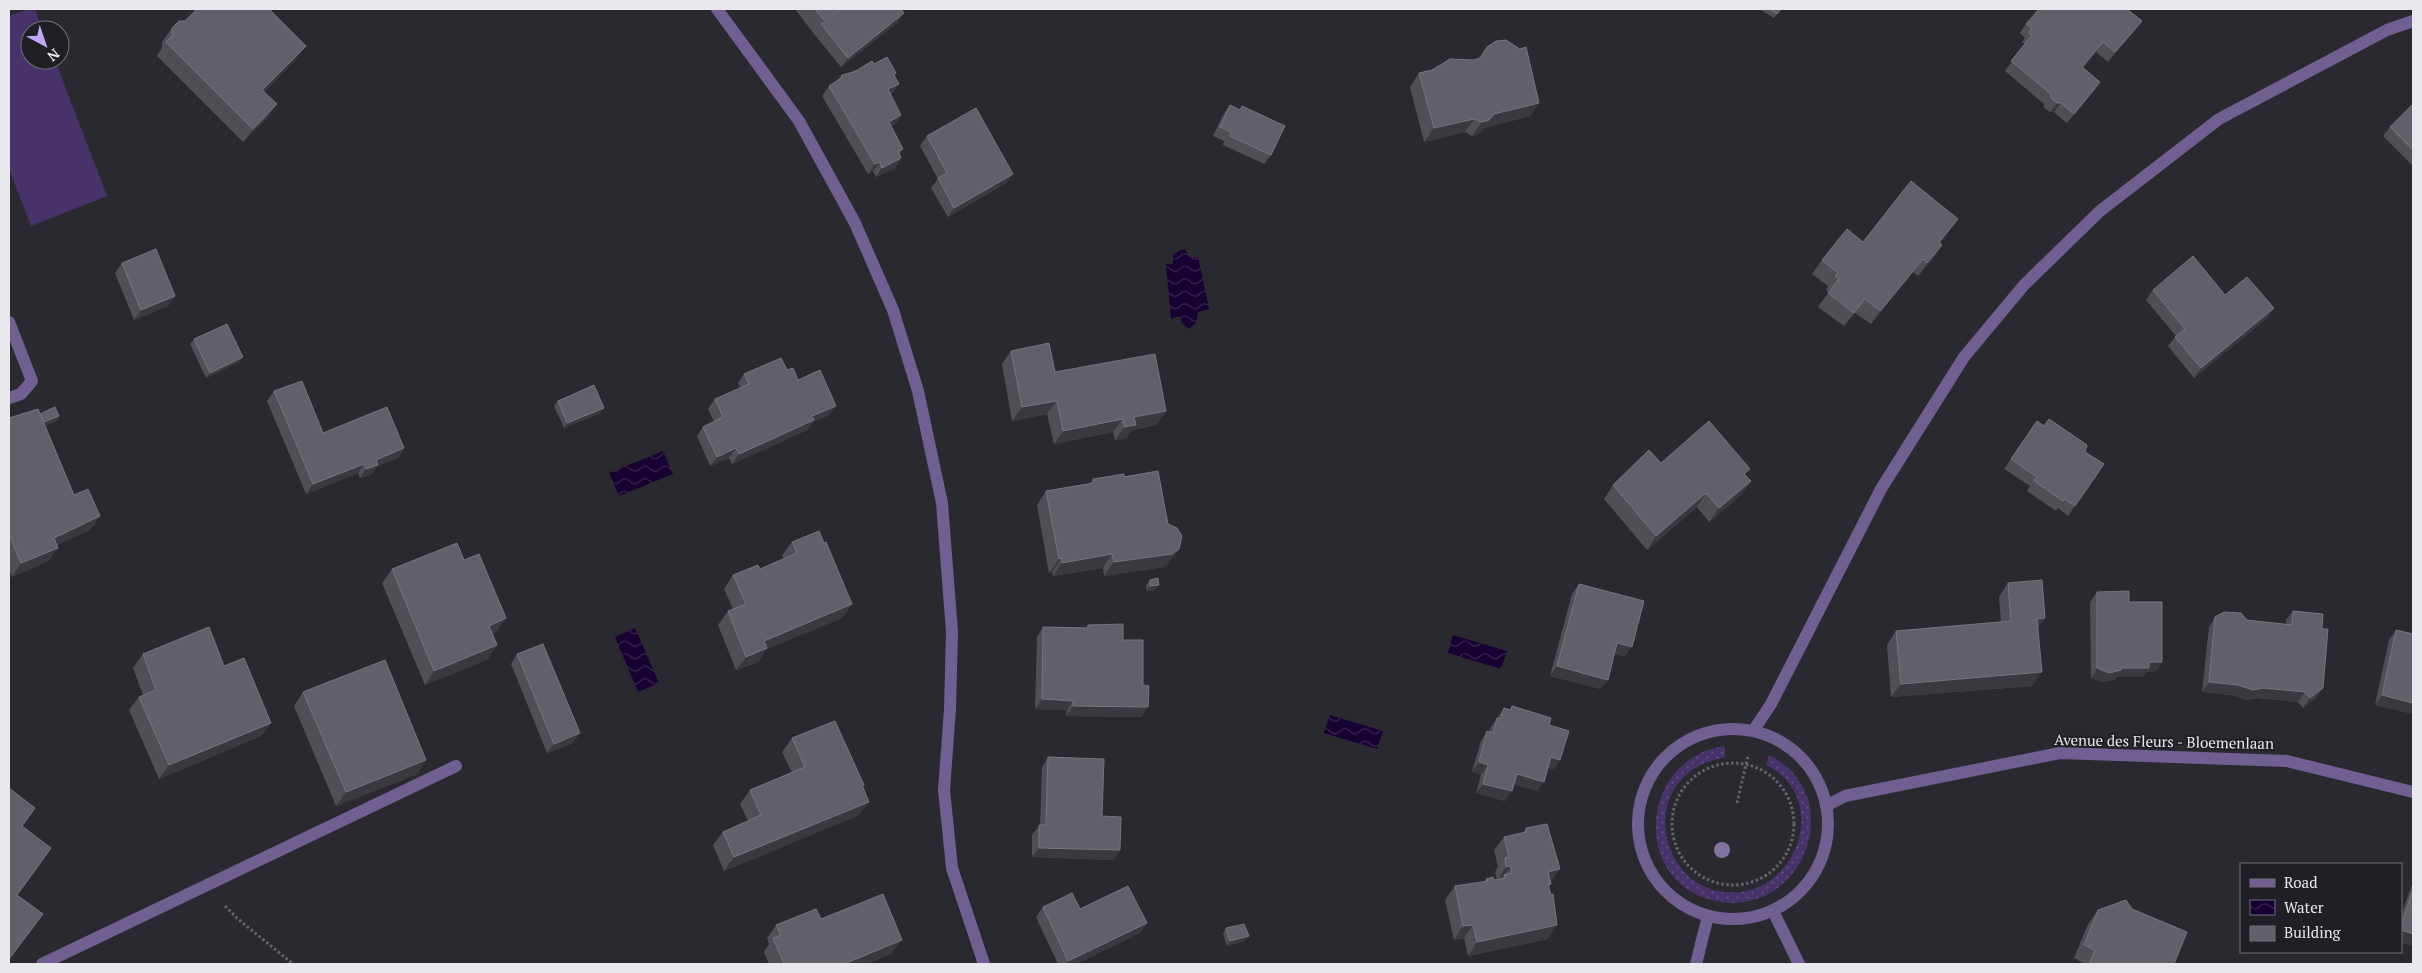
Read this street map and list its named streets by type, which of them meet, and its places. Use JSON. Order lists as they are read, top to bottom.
{
  "streets": {
    "street": ["Avenue des Fleurs - Bloemenlaan"]
  },
  "legend": ["Road", "Water", "Building"],
  "north": "bottom right"
}
